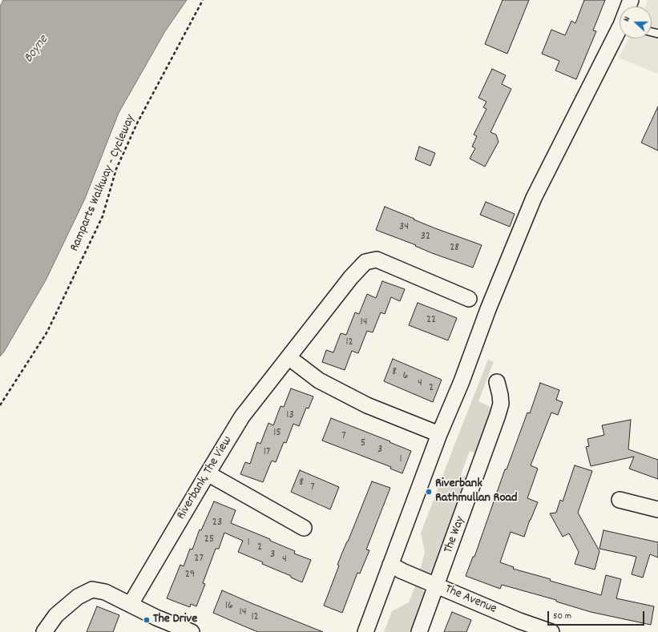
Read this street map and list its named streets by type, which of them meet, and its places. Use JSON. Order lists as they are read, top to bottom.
{
  "streets": {
    "street": ["Riverbank, The View", "The Way", "The Avenue"],
    "path": ["Ramparts Walkway - Cycleway"]
  },
  "crossings": [
    ["The Way", "The Avenue"]
  ],
  "water": ["Boyne"],
  "places": ["Riverbank Rathmullan Road", "The Drive"],
  "house_numbers": [
    "34",
    "32",
    "28",
    "22",
    "14",
    "12",
    "8",
    "6",
    "4",
    "2",
    "13",
    "15",
    "7",
    "5",
    "3",
    "17",
    "1",
    "8",
    "7",
    "23",
    "25",
    "1",
    "2",
    "3",
    "27",
    "4",
    "29",
    "16",
    "14",
    "12"
  ],
  "scale_bar": "50 m",
  "north": "left"
}
